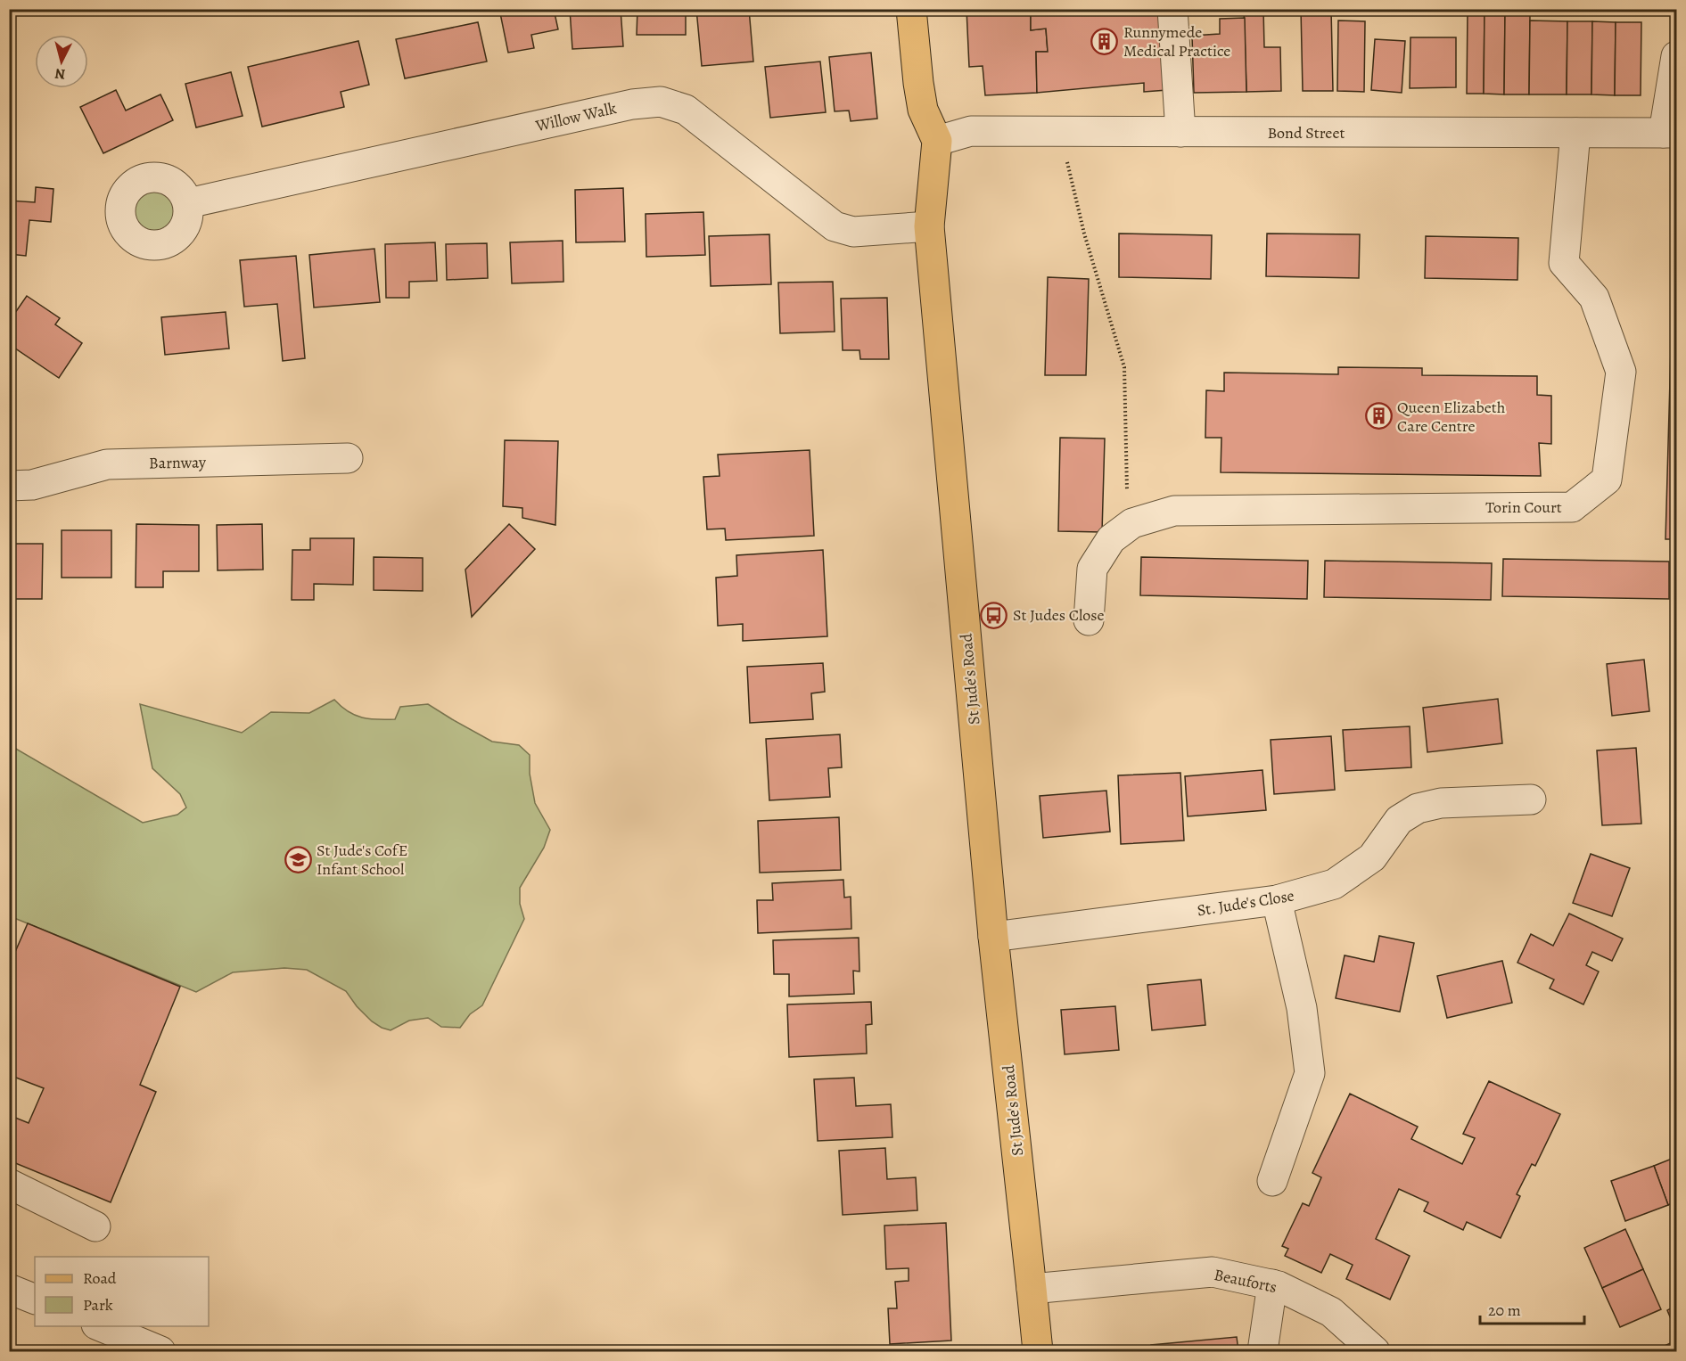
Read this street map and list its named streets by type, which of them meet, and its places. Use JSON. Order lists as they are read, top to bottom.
{
  "streets": {
    "main road": ["St Jude's Road"],
    "street": [
      "Willow Walk",
      "Bond Street",
      "Barnway",
      "Torin Court",
      "St. Jude's Close",
      "Beauforts"
    ]
  },
  "crossings": [
    ["Willow Walk", "St Jude's Road"],
    ["Bond Street", "Torin Court"],
    ["Bond Street", "St Jude's Road"],
    ["St Jude's Road", "St. Jude's Close"],
    ["St Jude's Road", "Beauforts"]
  ],
  "places": {
    "building": ["Runnymede Medical Practice", "Queen Elizabeth Care Centre"],
    "bus stop": ["St Judes Close"],
    "school or university": ["St Jude's CofE Infant School"]
  },
  "legend": ["Road", "Park"],
  "scale_bar": "20 m",
  "north": "bottom"
}
